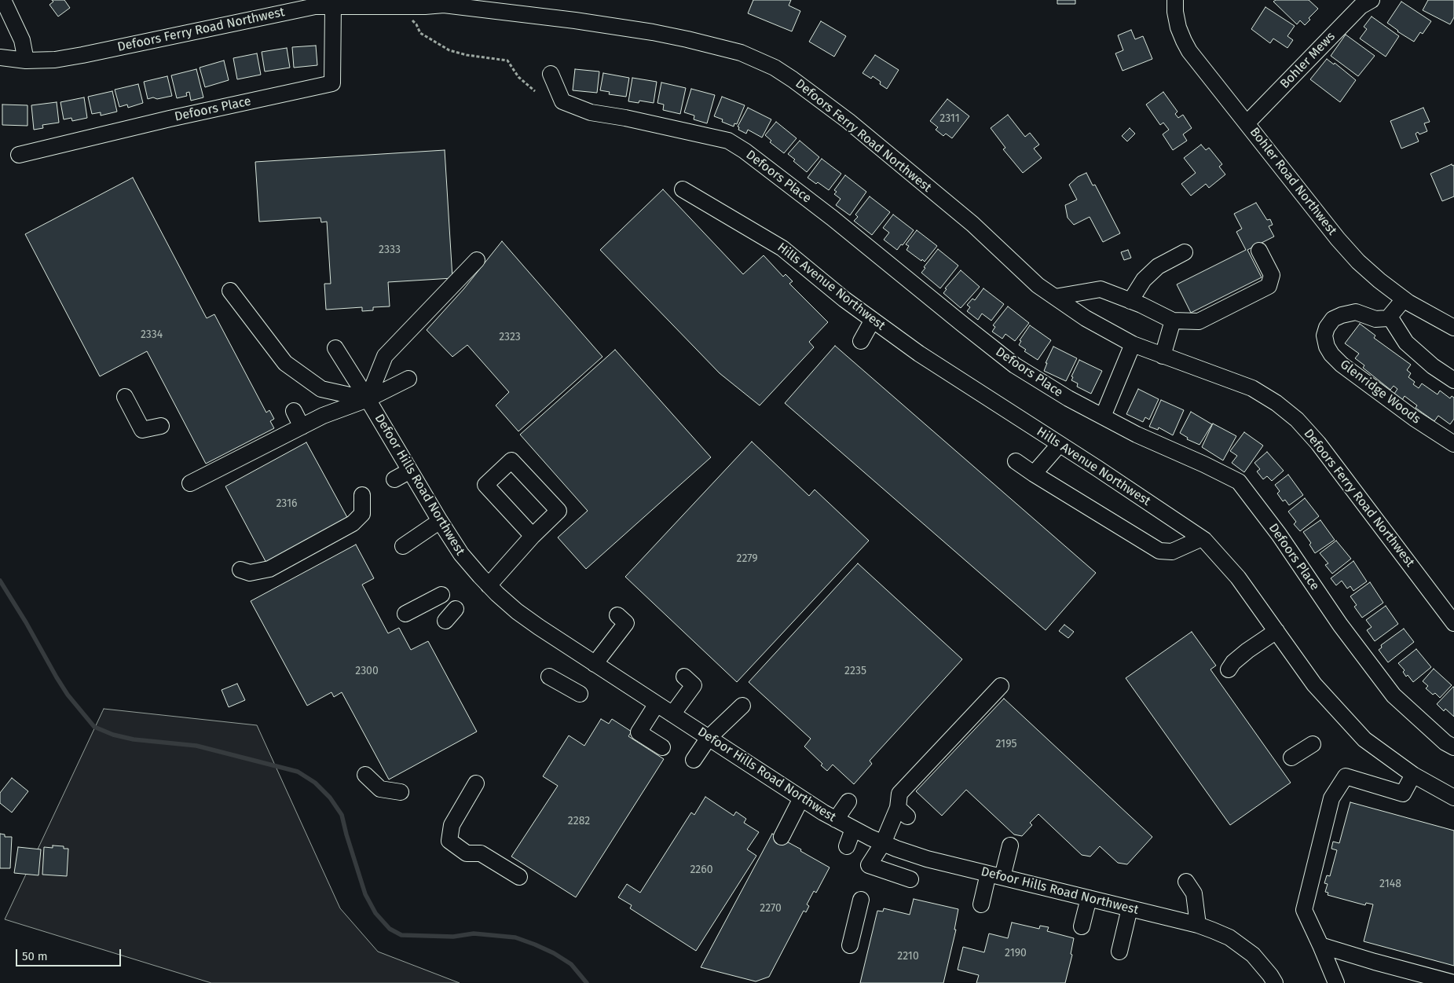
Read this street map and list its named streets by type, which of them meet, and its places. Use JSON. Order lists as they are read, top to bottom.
{
  "streets": {
    "street": [
      "Defoors Ferry Road Northwest",
      "Bohler Mews",
      "Defoors Place",
      "Bohler Road Northwest",
      "Hills Avenue Northwest",
      "Glenridge Woods",
      "Defoor Hills Road Northwest"
    ]
  },
  "crossings": [
    ["Defoors Ferry Road Northwest", "Defoors Place"],
    ["Bohler Mews", "Bohler Road Northwest"]
  ],
  "house_numbers": [
    "2311",
    "2333",
    "2334",
    "2323",
    "2316",
    "2279",
    "2300",
    "2235",
    "2195",
    "2282",
    "2260",
    "2148",
    "2270",
    "2190",
    "2210"
  ],
  "scale_bar": "50 m"
}
